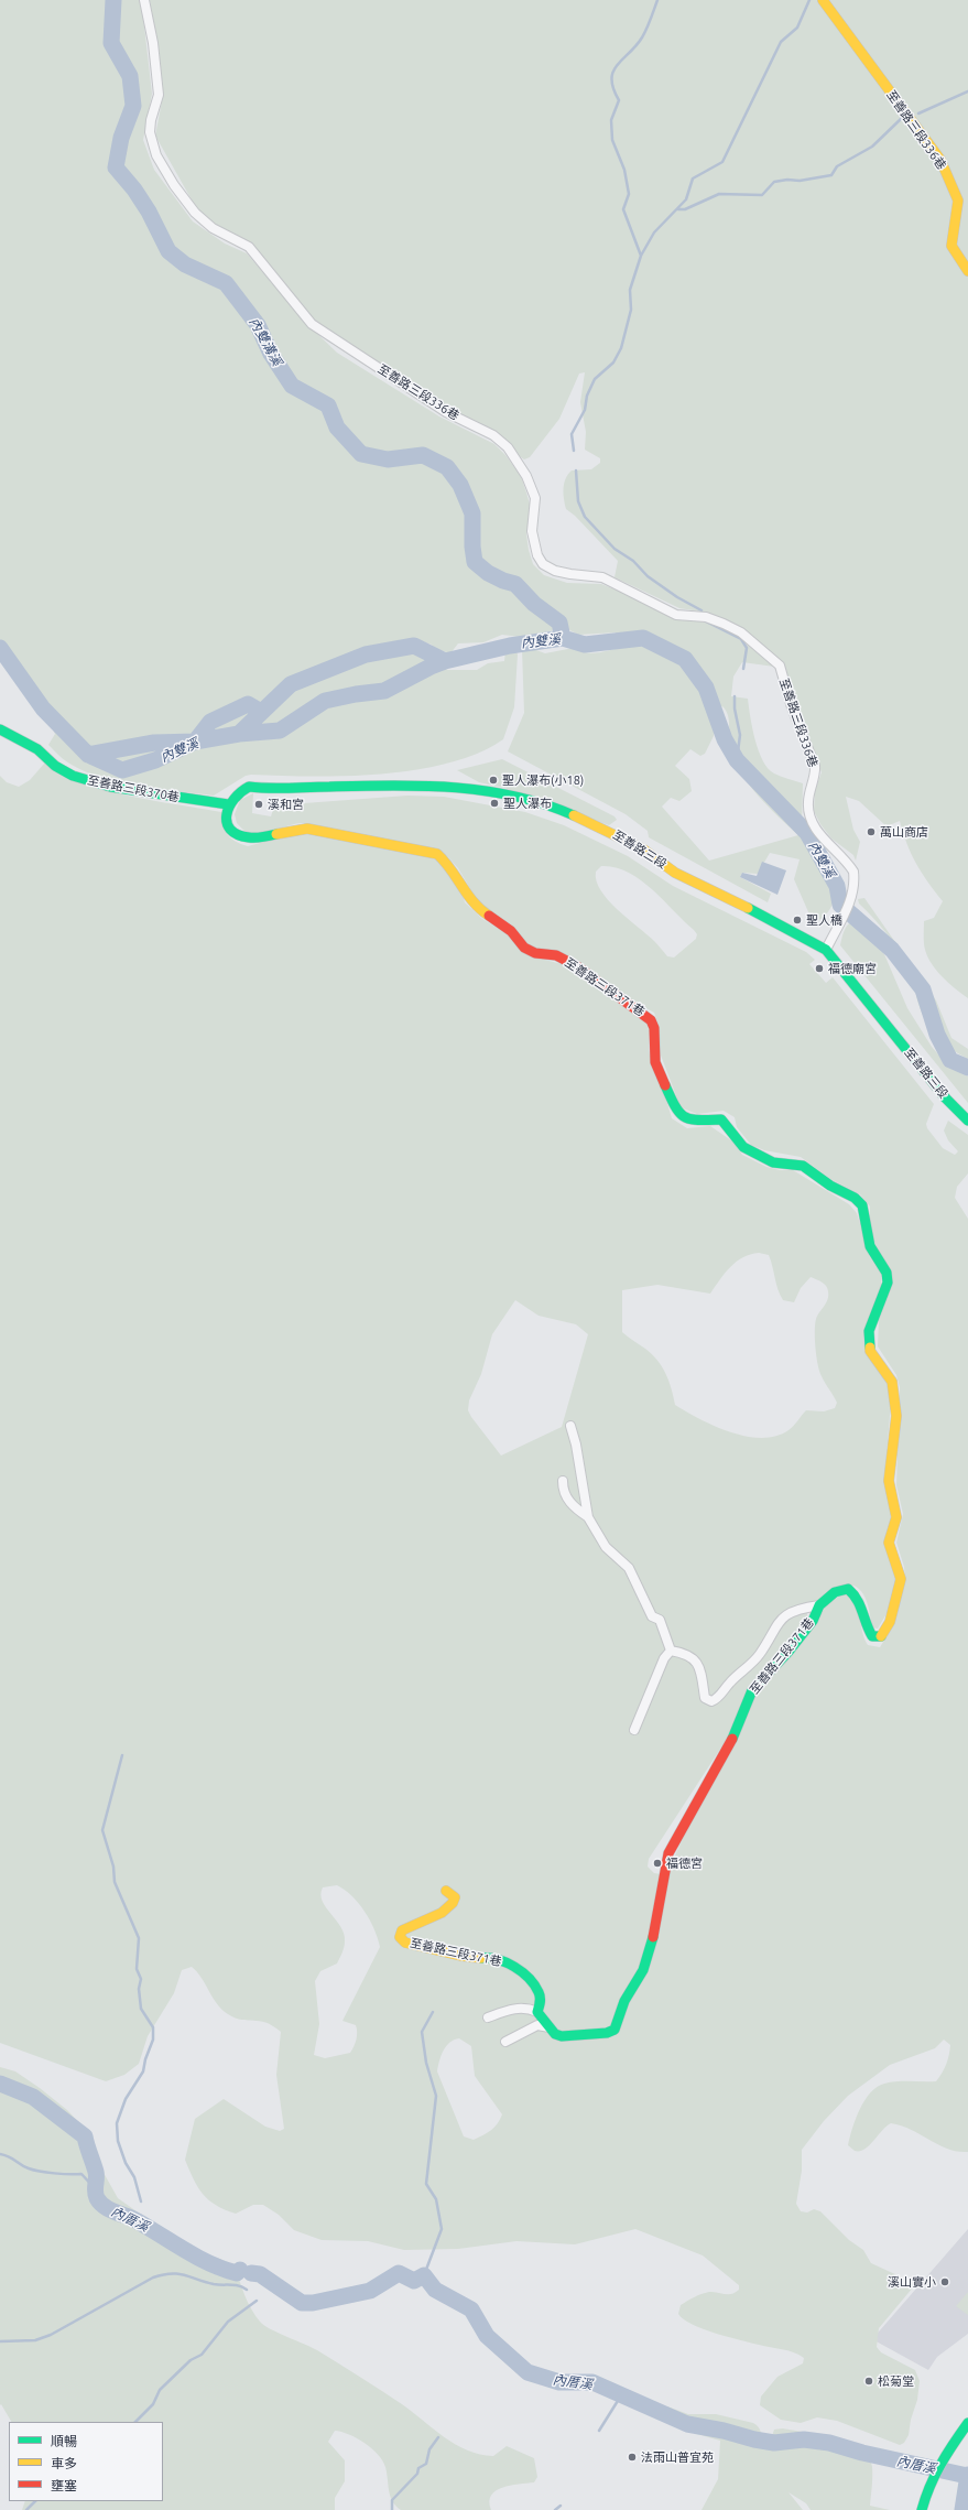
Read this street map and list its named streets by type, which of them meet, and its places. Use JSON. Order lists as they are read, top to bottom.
{
  "streets": {
    "street": [
      "至善路三段336巷",
      "至善路三段370巷",
      "至善路三段",
      "至善路三段371巷"
    ]
  },
  "crossings": [
    ["至善路三段336巷", "至善路三段"],
    ["至善路三段370巷", "至善路三段"],
    ["至善路三段370巷", "至善路三段371巷"],
    ["至善路三段", "至善路三段371巷"]
  ],
  "water": ["內雙溝溪", "內雙溪", "內厝溪"],
  "places": [
    "聖人瀑布(小18)",
    "聖人瀑布",
    "溪和宮",
    "萬山商店",
    "聖人橋",
    "福德廟宮",
    "福德宮",
    "溪山實小",
    "松菊堂",
    "法雨山普宜苑"
  ],
  "legend": ["順暢", "車多", "壅塞"]
}
